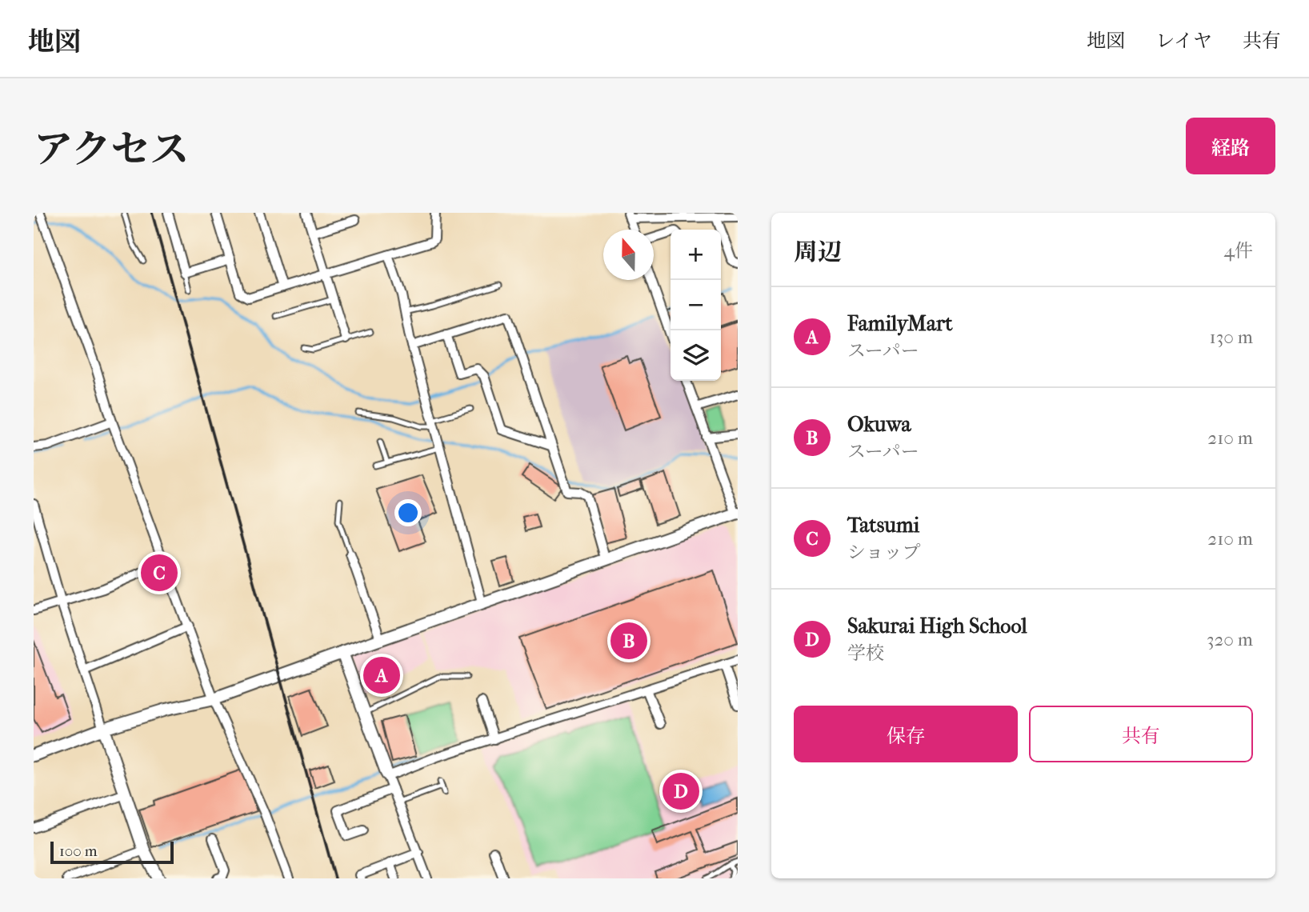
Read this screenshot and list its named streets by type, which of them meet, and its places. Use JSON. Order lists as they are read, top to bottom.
{
  "scale_bar": "100 m",
  "north": "top",
  "page": {
    "header": "地図",
    "nav": ["地図", "レイヤ", "共有"],
    "title": "アクセス",
    "buttons": [
      "経路",
      ["保存", "共有"]
    ],
    "heading": ["周辺", "4件"],
    "map_buttons": ["+", "−"],
    "list": [
      {
        "mark": "A",
        "name": "FamilyMart",
        "note": "スーパー",
        "value": "130 m"
      },
      {
        "mark": "B",
        "name": "Okuwa",
        "note": "スーパー",
        "value": "210 m"
      },
      {
        "mark": "C",
        "name": "Tatsumi",
        "note": "ショップ",
        "value": "210 m"
      },
      {
        "mark": "D",
        "name": "Sakurai High School",
        "note": "学校",
        "value": "320 m"
      }
    ],
    "pins": [
      "C",
      "B",
      "A",
      "D"
    ],
    "scale": "100 m"
  }
}
